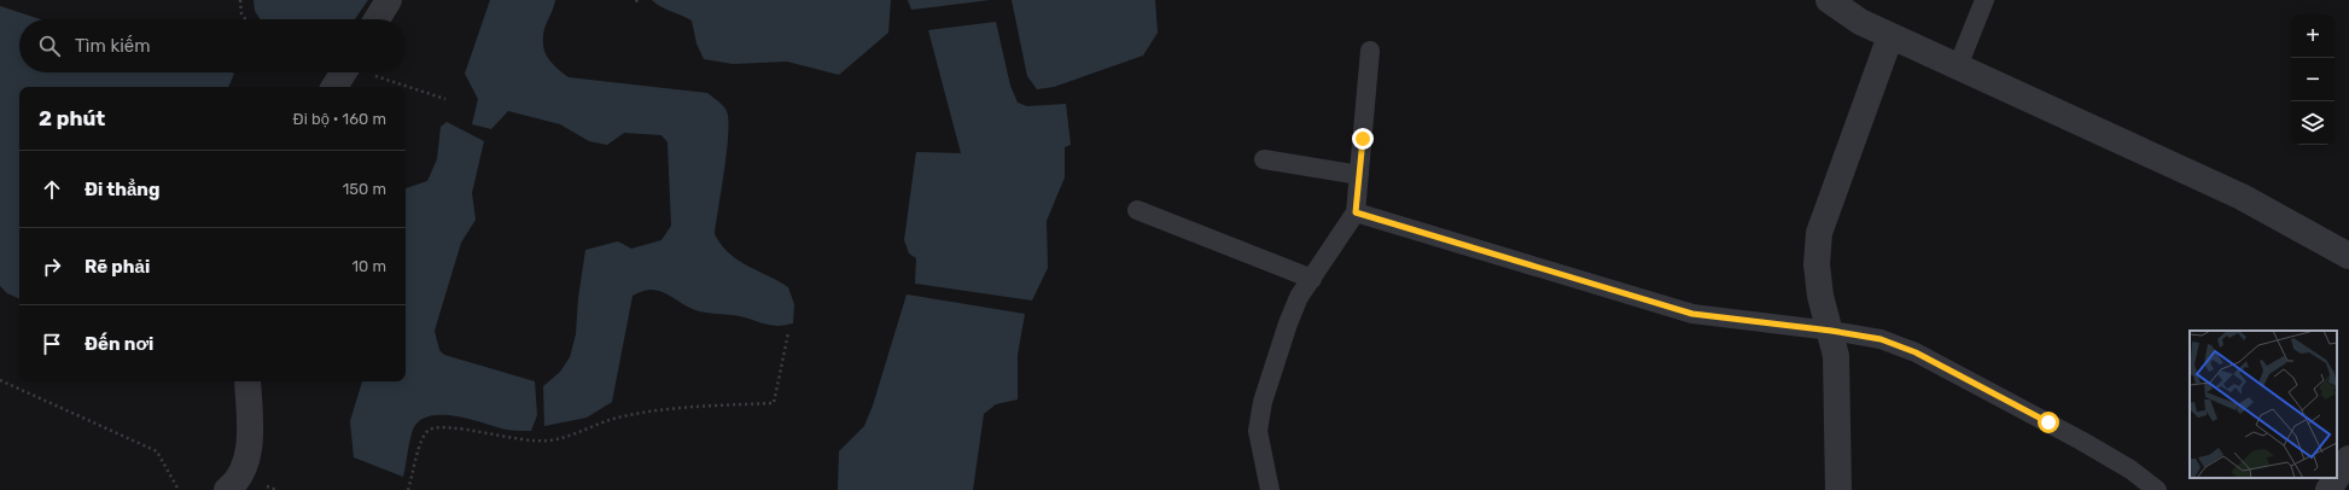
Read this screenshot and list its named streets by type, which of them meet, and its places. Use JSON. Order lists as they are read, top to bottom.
{
  "page": {
    "map_buttons": ["+", "−"],
    "search": "Tìm kiếm",
    "heading": ["2 phút", "Đi bộ · 160 m"],
    "list": [
      ["Đi thẳng", "150 m"],
      ["Rẽ phải", "10 m"],
      "Đến nơi"
    ]
  }
}
